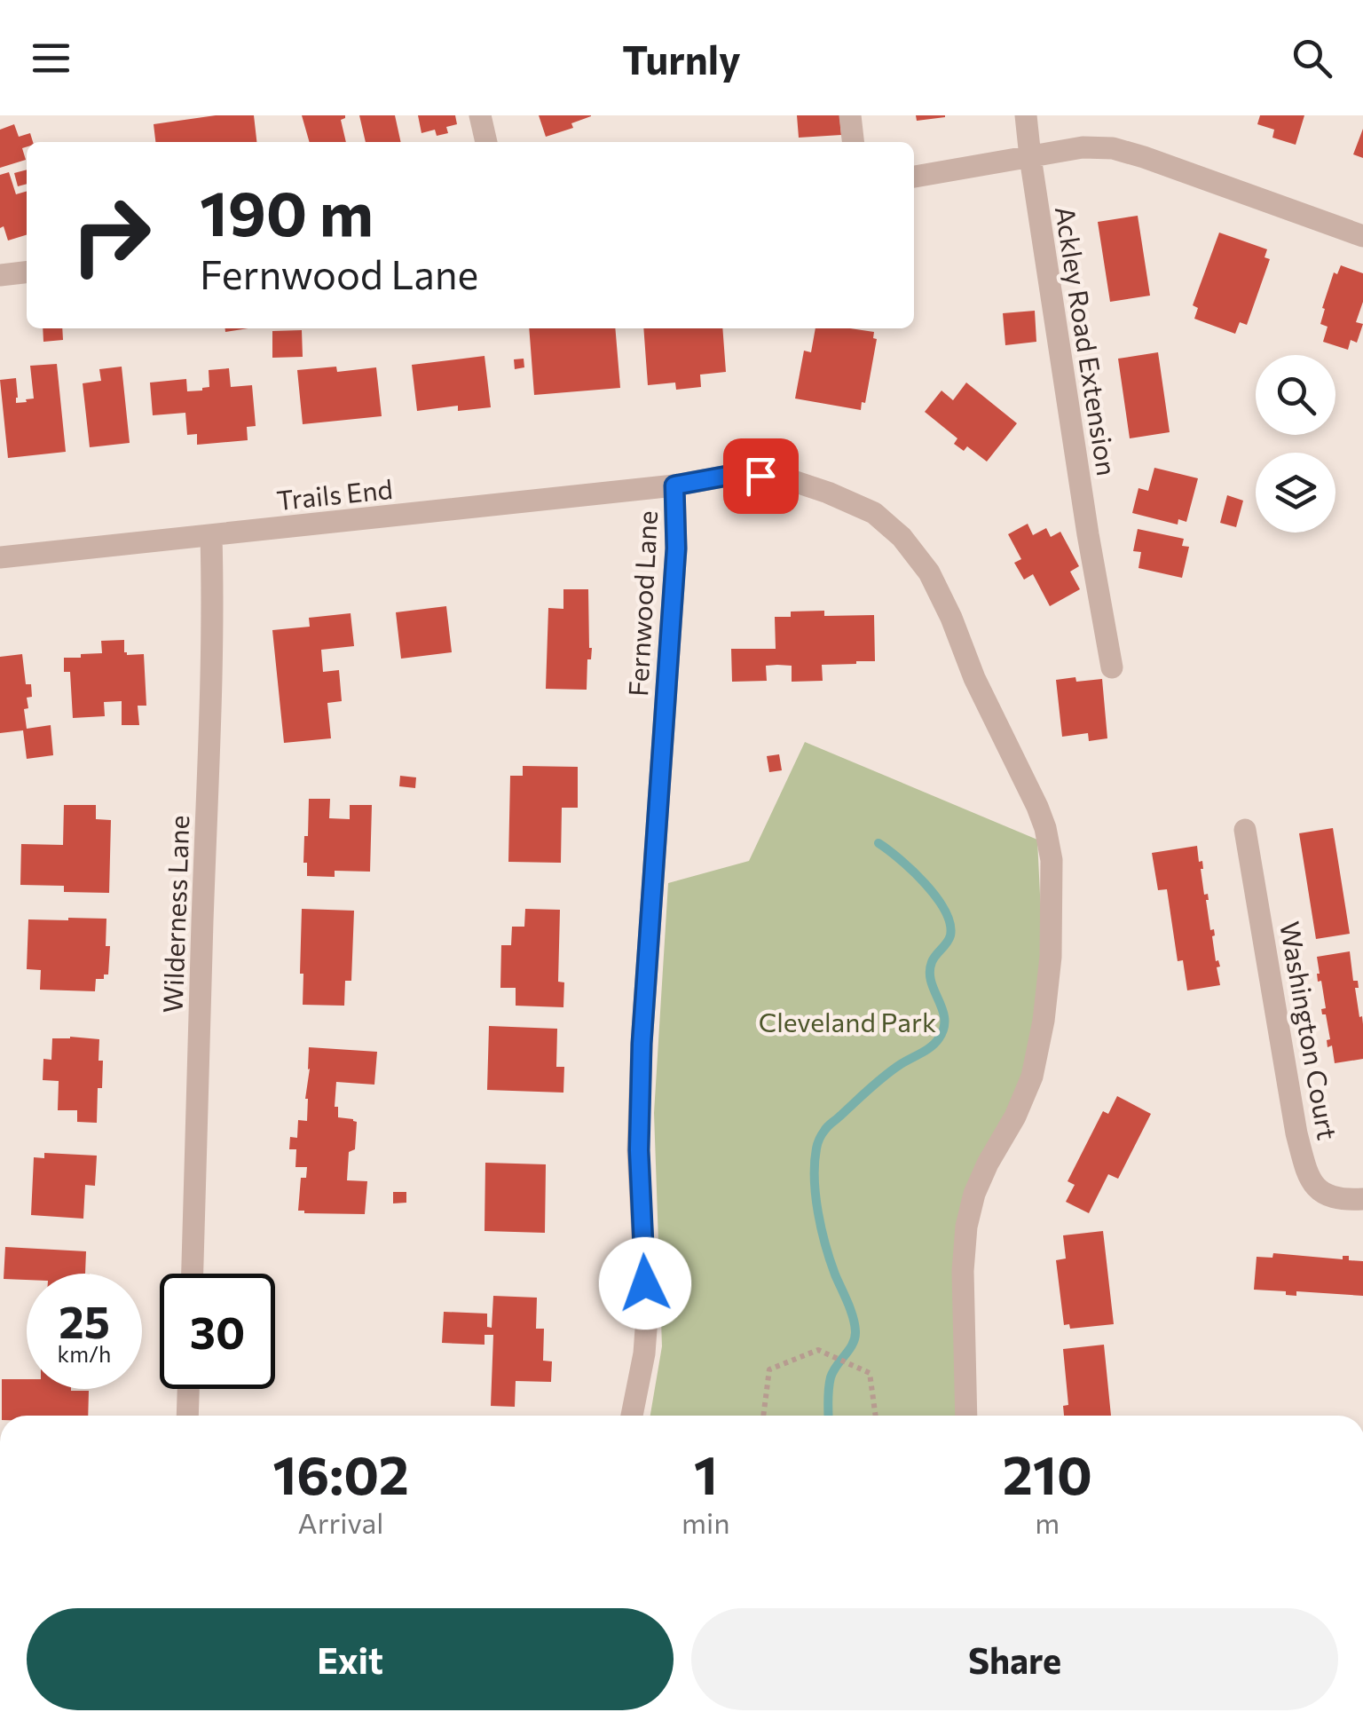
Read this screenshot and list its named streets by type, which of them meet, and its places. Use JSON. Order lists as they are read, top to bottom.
{
  "streets": {
    "street": [
      "Ackley Road Extension",
      "Trails End",
      "Fernwood Lane",
      "Wilderness Lane",
      "Washington Court"
    ]
  },
  "crossings": [
    ["Trails End", "Fernwood Lane"],
    ["Trails End", "Wilderness Lane"]
  ],
  "parks": ["Cleveland Park"],
  "page": {
    "header": "Turnly",
    "turn": ["190 m", "Fernwood Lane"],
    "speed": "25 km/h",
    "limit": "30",
    "eta": [
      "16:02",
      "Arrival",
      "1",
      "min",
      "210",
      "m"
    ],
    "buttons": ["Exit", "Share"]
  }
}
